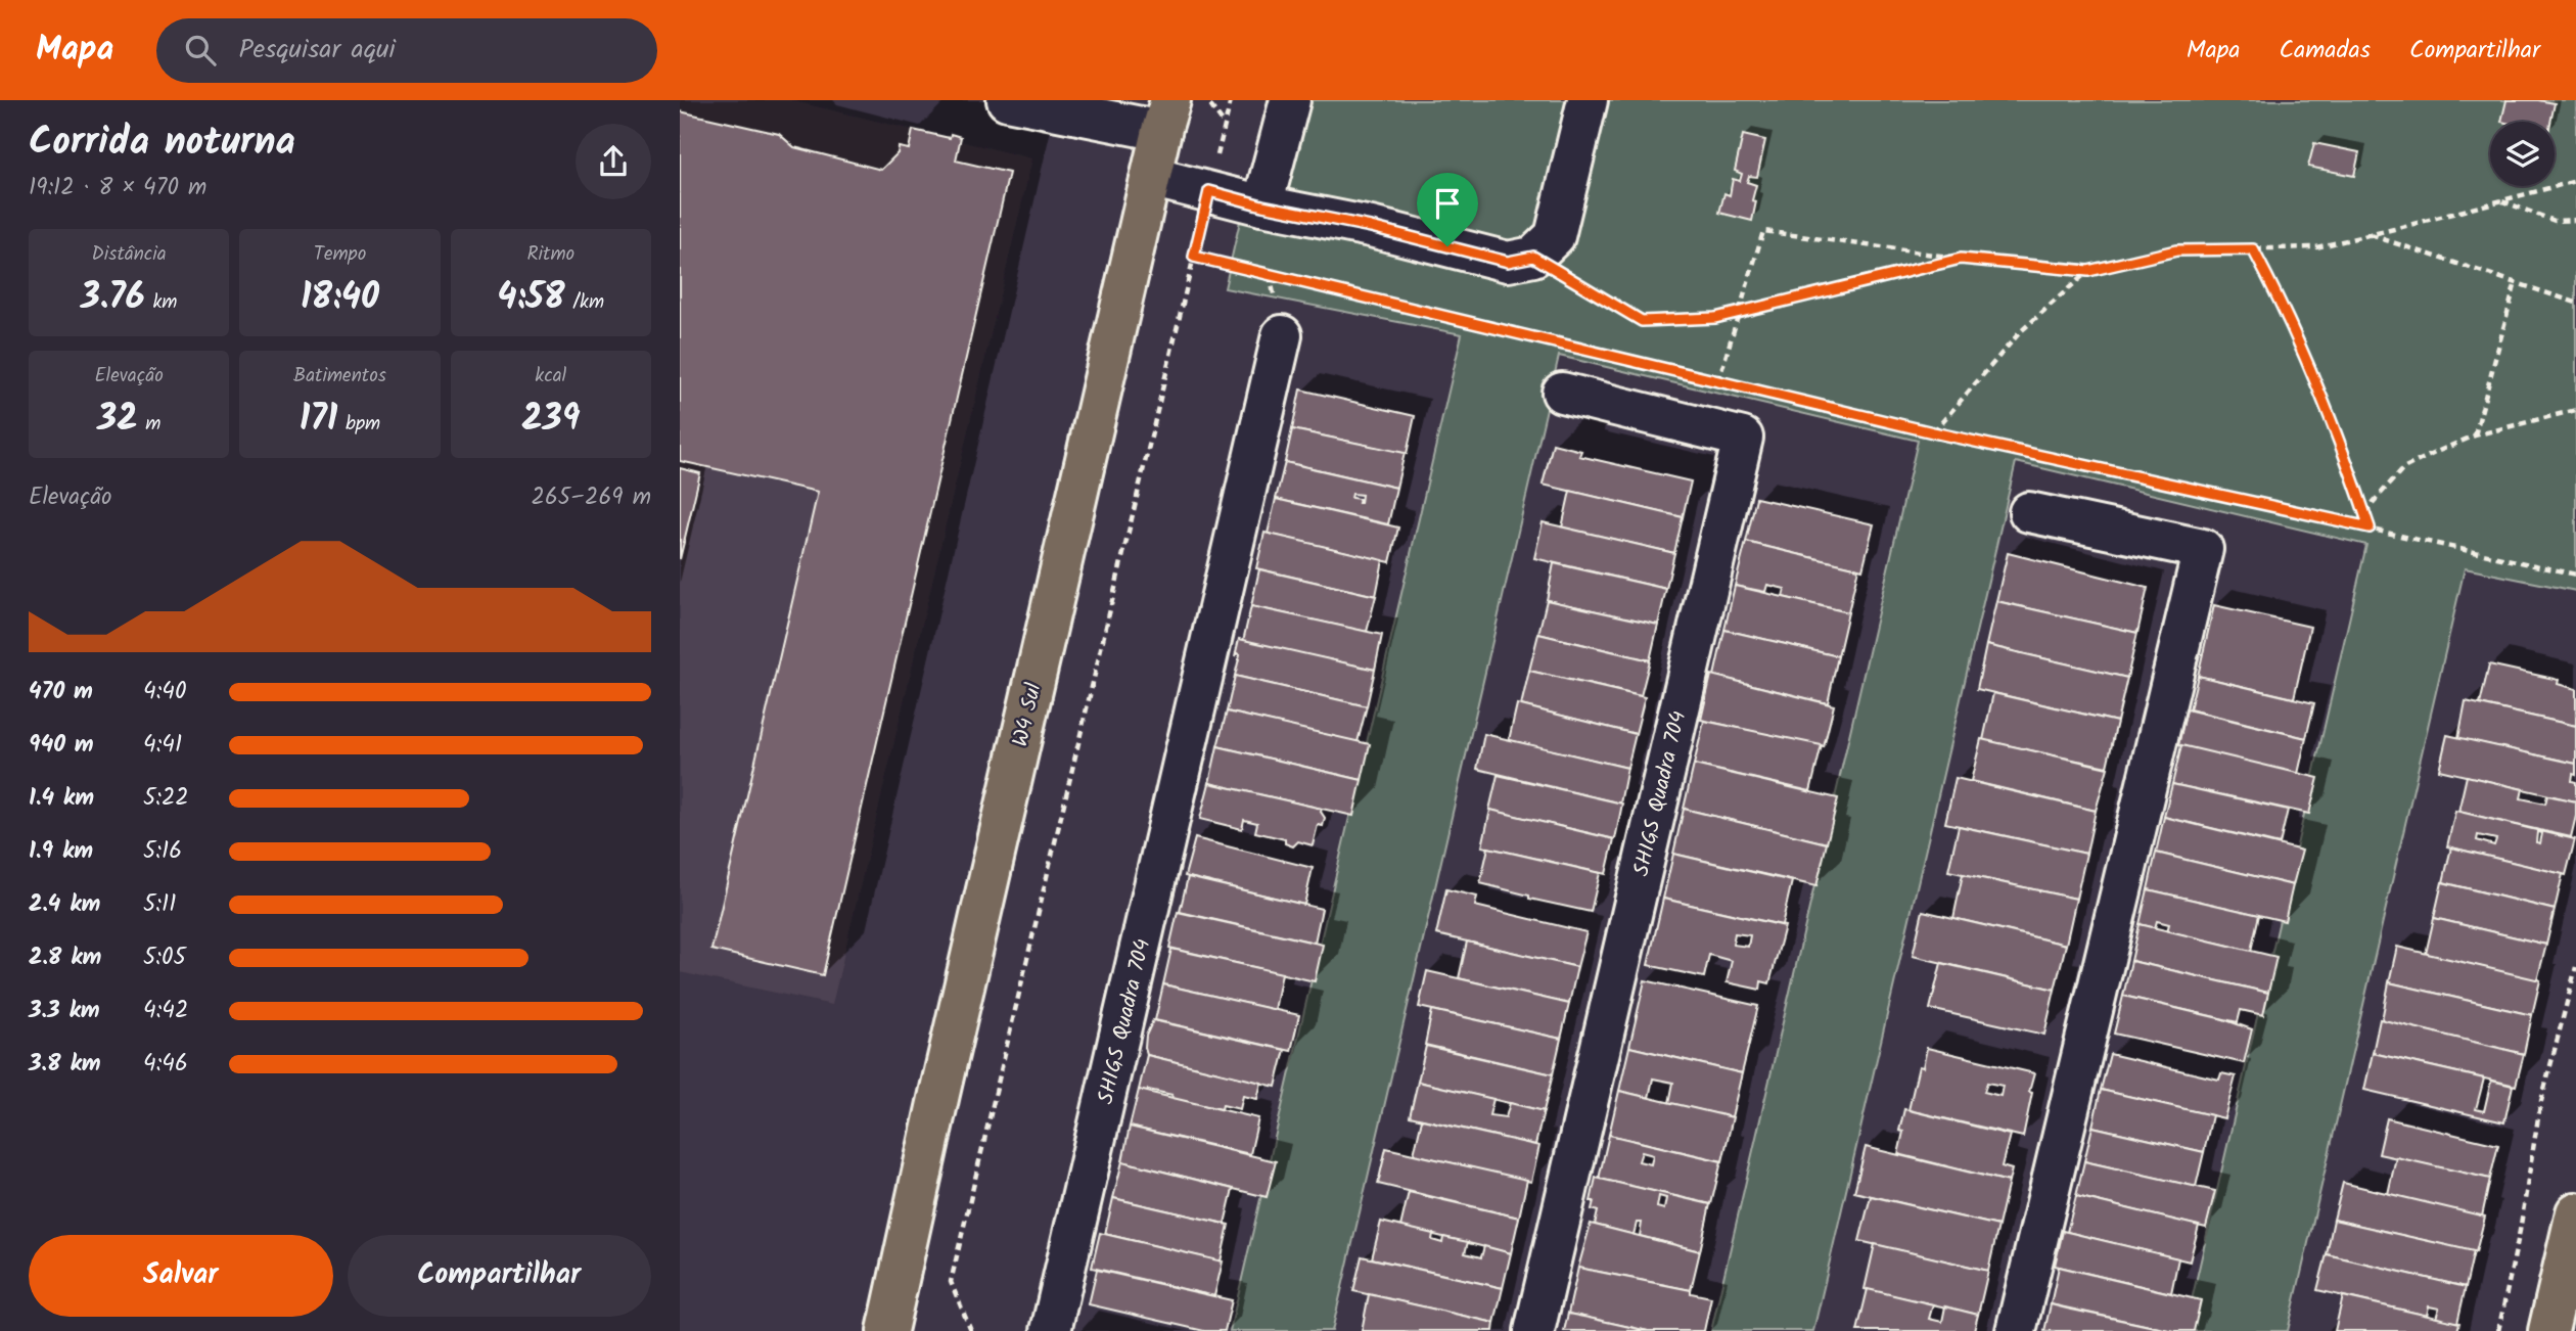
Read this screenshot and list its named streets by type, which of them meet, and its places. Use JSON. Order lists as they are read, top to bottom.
{
  "streets": {
    "main road": ["W4 Sul"],
    "street": ["SHIGS Quadra 704"]
  },
  "page": {
    "header": "Mapa",
    "search": "Pesquisar aqui",
    "nav": ["Mapa", "Camadas", "Compartilhar"],
    "heading": ["Corrida noturna", "19:12 · 8 × 470 m"],
    "stats": [
      ["Distância", "3.76 km"],
      ["Tempo", "18:40"],
      ["Ritmo", "4:58 /km"],
      ["Elevação", "32 m"],
      ["Batimentos", "171 bpm"],
      ["kcal", "239"]
    ],
    "chart": ["Elevação", "265–269 m"],
    "list": [
      {
        "name": "470 m",
        "note": "4:40"
      },
      {
        "name": "940 m",
        "note": "4:41"
      },
      {
        "name": "1.4 km",
        "note": "5:22"
      },
      {
        "name": "1.9 km",
        "note": "5:16"
      },
      {
        "name": "2.4 km",
        "note": "5:11"
      },
      {
        "name": "2.8 km",
        "note": "5:05"
      },
      {
        "name": "3.3 km",
        "note": "4:42"
      },
      {
        "name": "3.8 km",
        "note": "4:46"
      }
    ],
    "buttons": ["Salvar", "Compartilhar"]
  }
}
